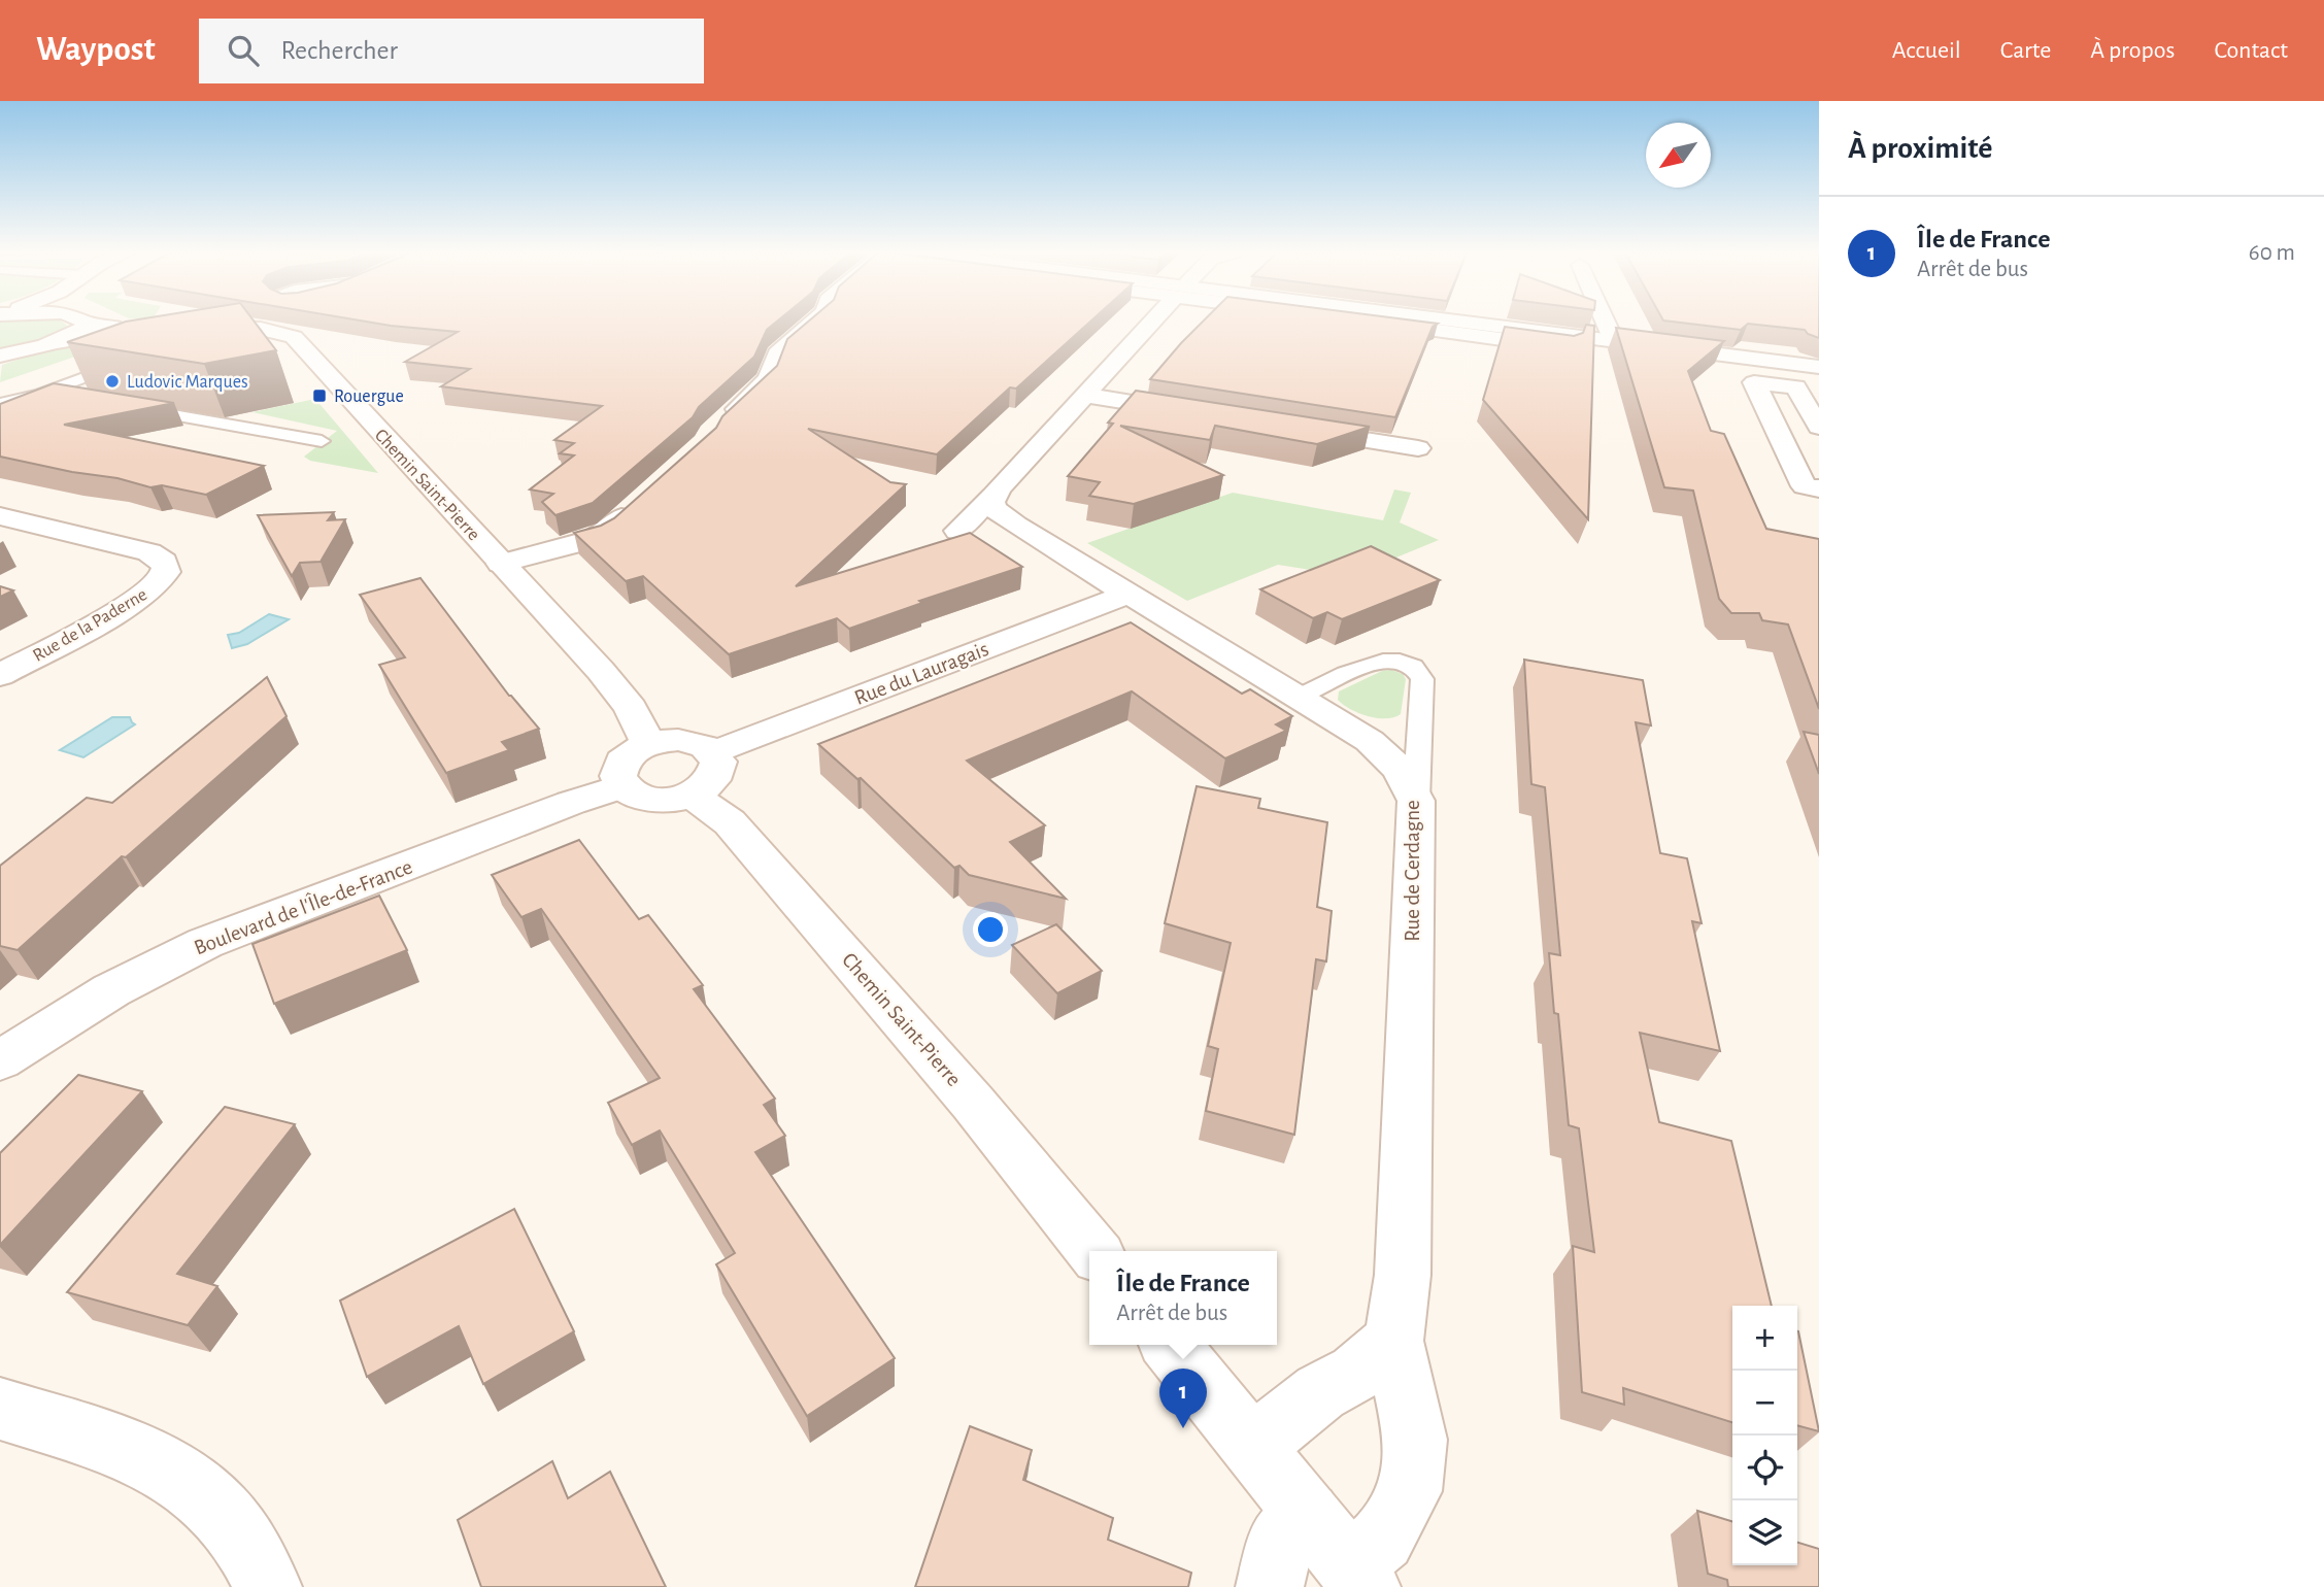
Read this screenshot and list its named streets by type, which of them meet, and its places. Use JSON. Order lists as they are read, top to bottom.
{
  "streets": {
    "street": [
      "Chemin Saint-Pierre",
      "Rue de la Paderne",
      "Rue du Lauragais",
      "Rue de Cerdagne",
      "Boulevard de l'Île-de-France"
    ]
  },
  "crossings": [
    ["Chemin Saint-Pierre", "Rue du Lauragais"],
    ["Chemin Saint-Pierre", "Boulevard de l'Île-de-France"],
    ["Rue du Lauragais", "Rue de Cerdagne"],
    ["Rue du Lauragais", "Boulevard de l'Île-de-France"]
  ],
  "places": {
    "other": ["Ludovic Marques"],
    "transit": ["Rouergue"]
  },
  "north": "bottom left",
  "page": {
    "header": "Waypost",
    "search": "Rechercher",
    "nav": [
      "Accueil",
      "Carte",
      "À propos",
      "Contact"
    ],
    "heading": "À proximité",
    "list": [
      {
        "mark": "1",
        "name": "Île de France",
        "note": "Arrêt de bus",
        "value": "60 m"
      }
    ],
    "popup": ["Île de France", "Arrêt de bus"],
    "map_buttons": ["+", "−"],
    "pins": "1"
  }
}
